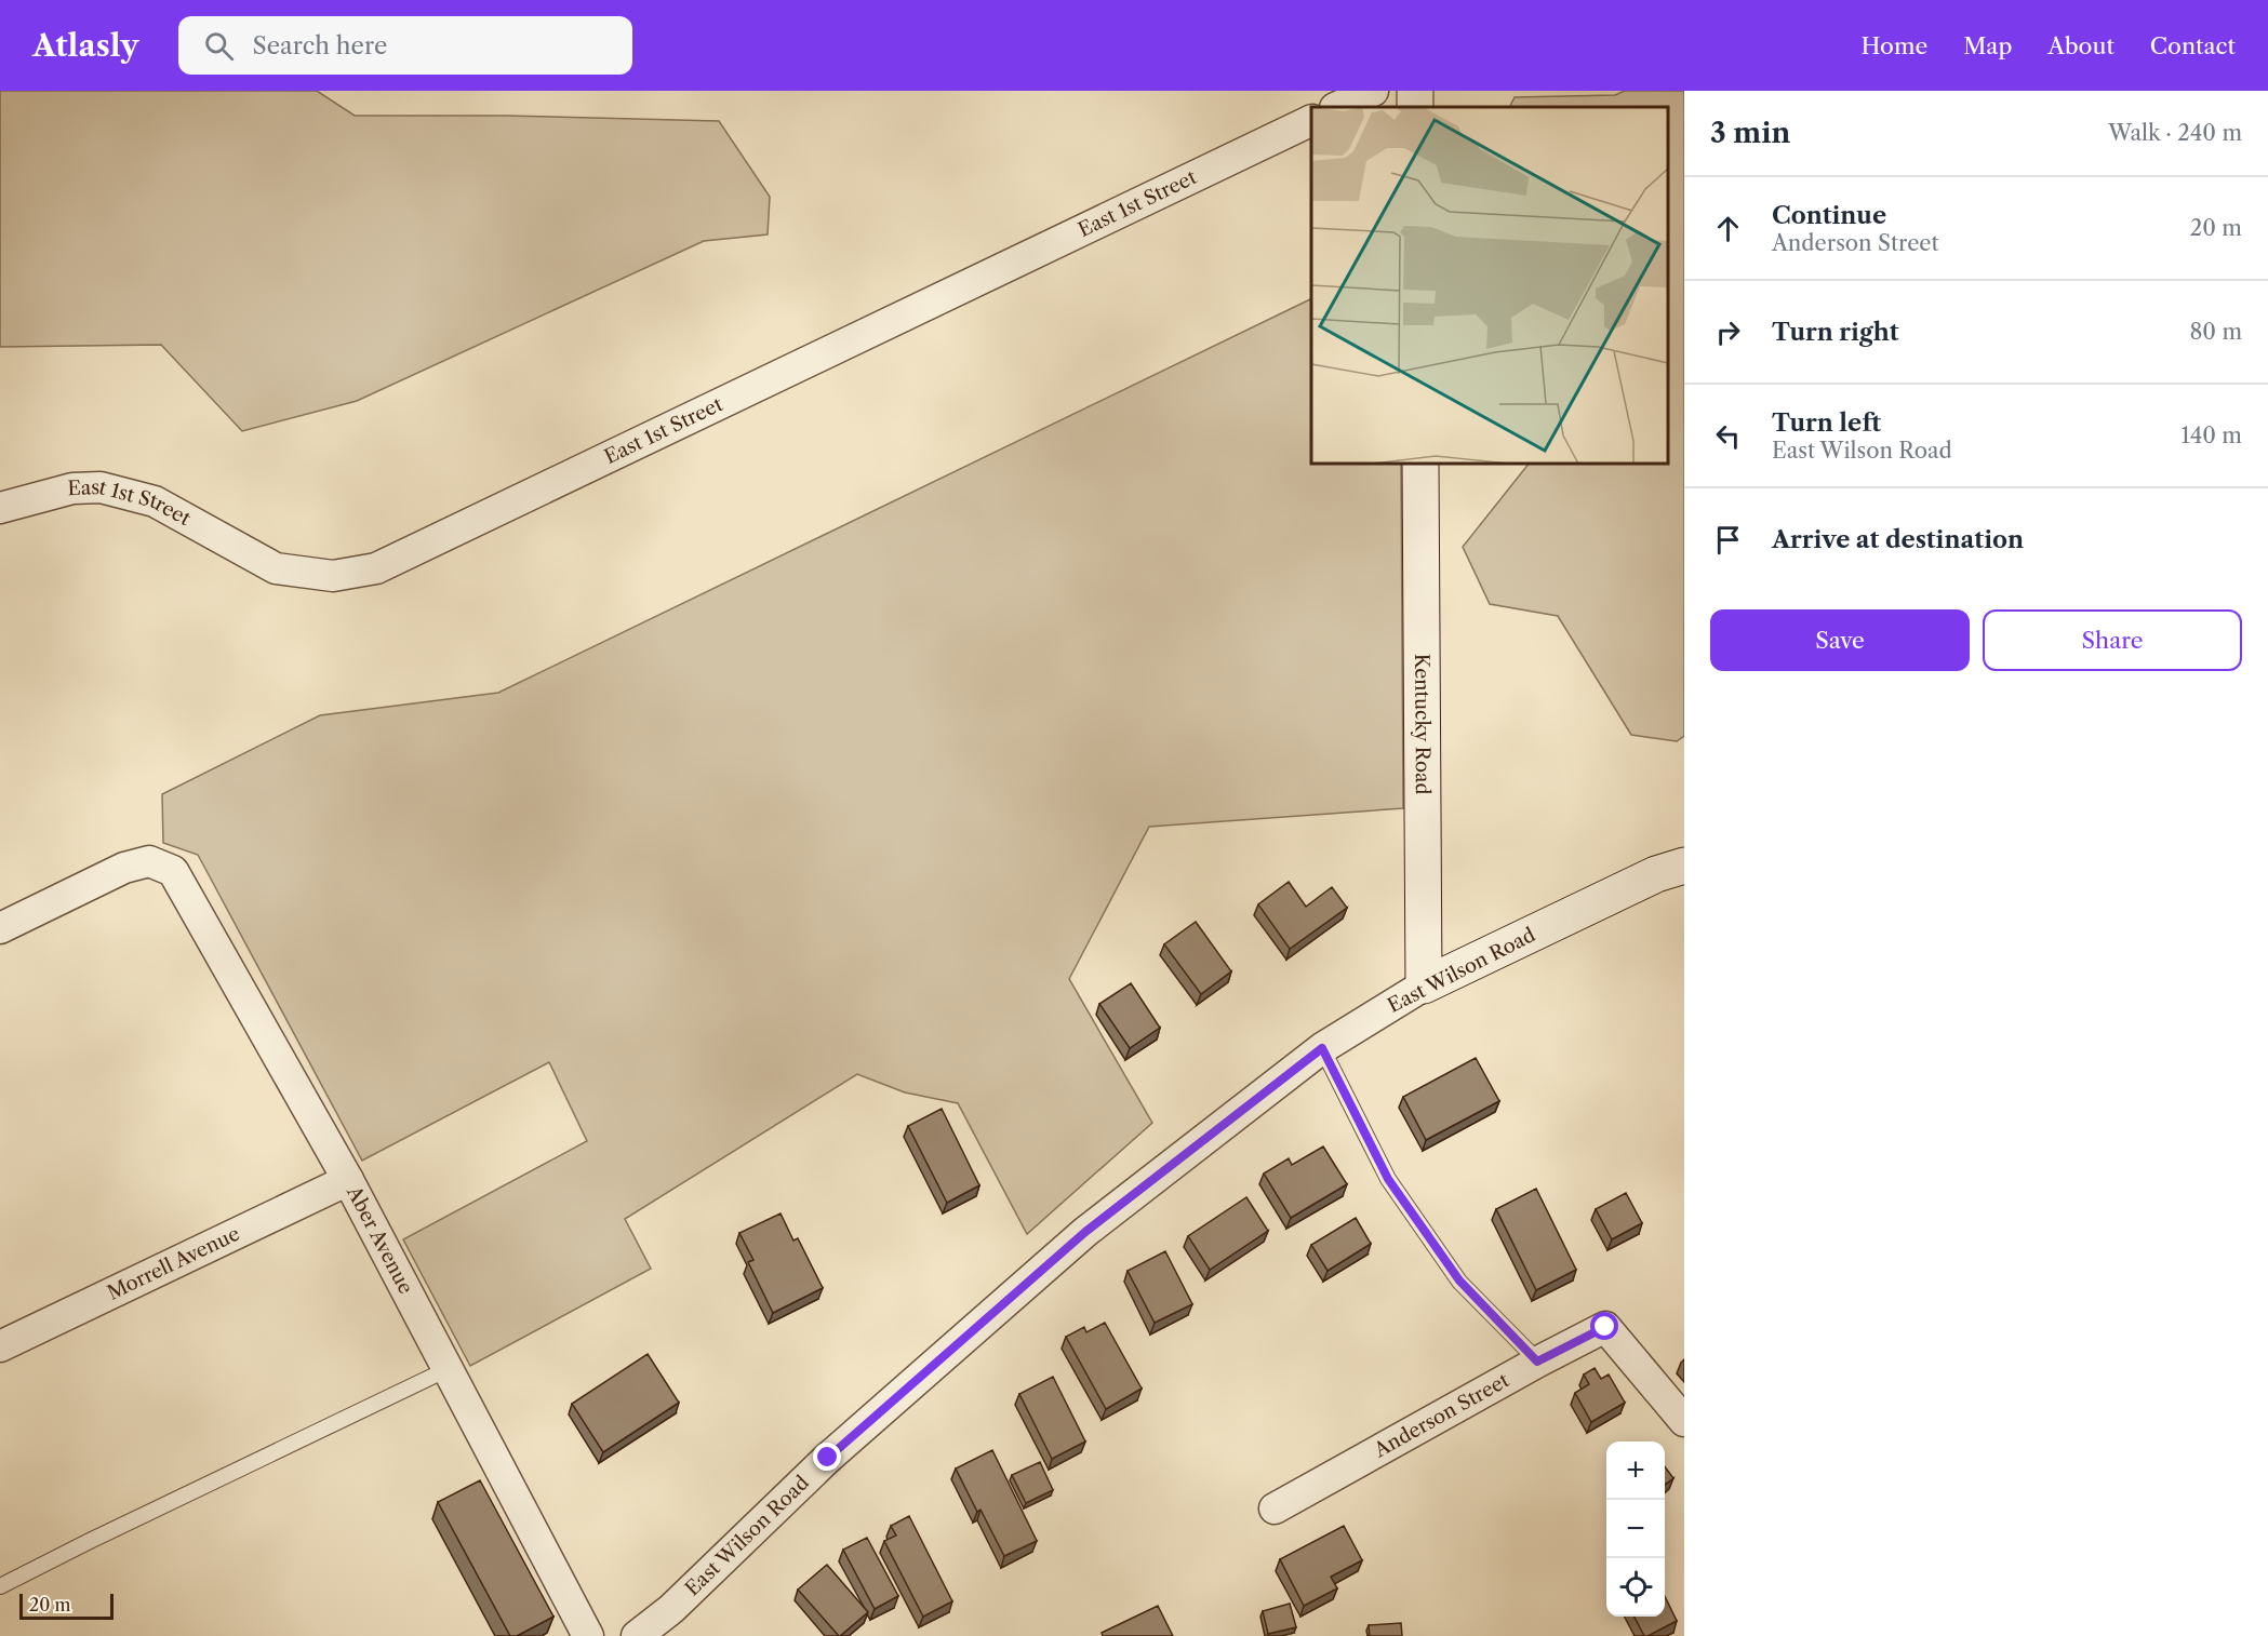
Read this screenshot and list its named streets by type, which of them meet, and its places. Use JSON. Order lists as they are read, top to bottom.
{
  "streets": {
    "street": [
      "East 1st Street",
      "Kentucky Road",
      "East Wilson Road",
      "Aber Avenue",
      "Morrell Avenue",
      "Anderson Street"
    ]
  },
  "crossings": [
    ["Kentucky Road", "East Wilson Road"],
    ["Aber Avenue", "Morrell Avenue"]
  ],
  "scale_bar": "20 m",
  "page": {
    "header": "Atlasly",
    "search": "Search here",
    "nav": [
      "Home",
      "Map",
      "About",
      "Contact"
    ],
    "heading": ["3 min", "Walk · 240 m"],
    "list": [
      ["Continue", "Anderson Street", "20 m"],
      ["Turn right", "80 m"],
      ["Turn left", "East Wilson Road", "140 m"],
      "Arrive at destination"
    ],
    "buttons": ["Save", "Share"],
    "map_buttons": ["+", "−"],
    "scale": "20 m"
  }
}
